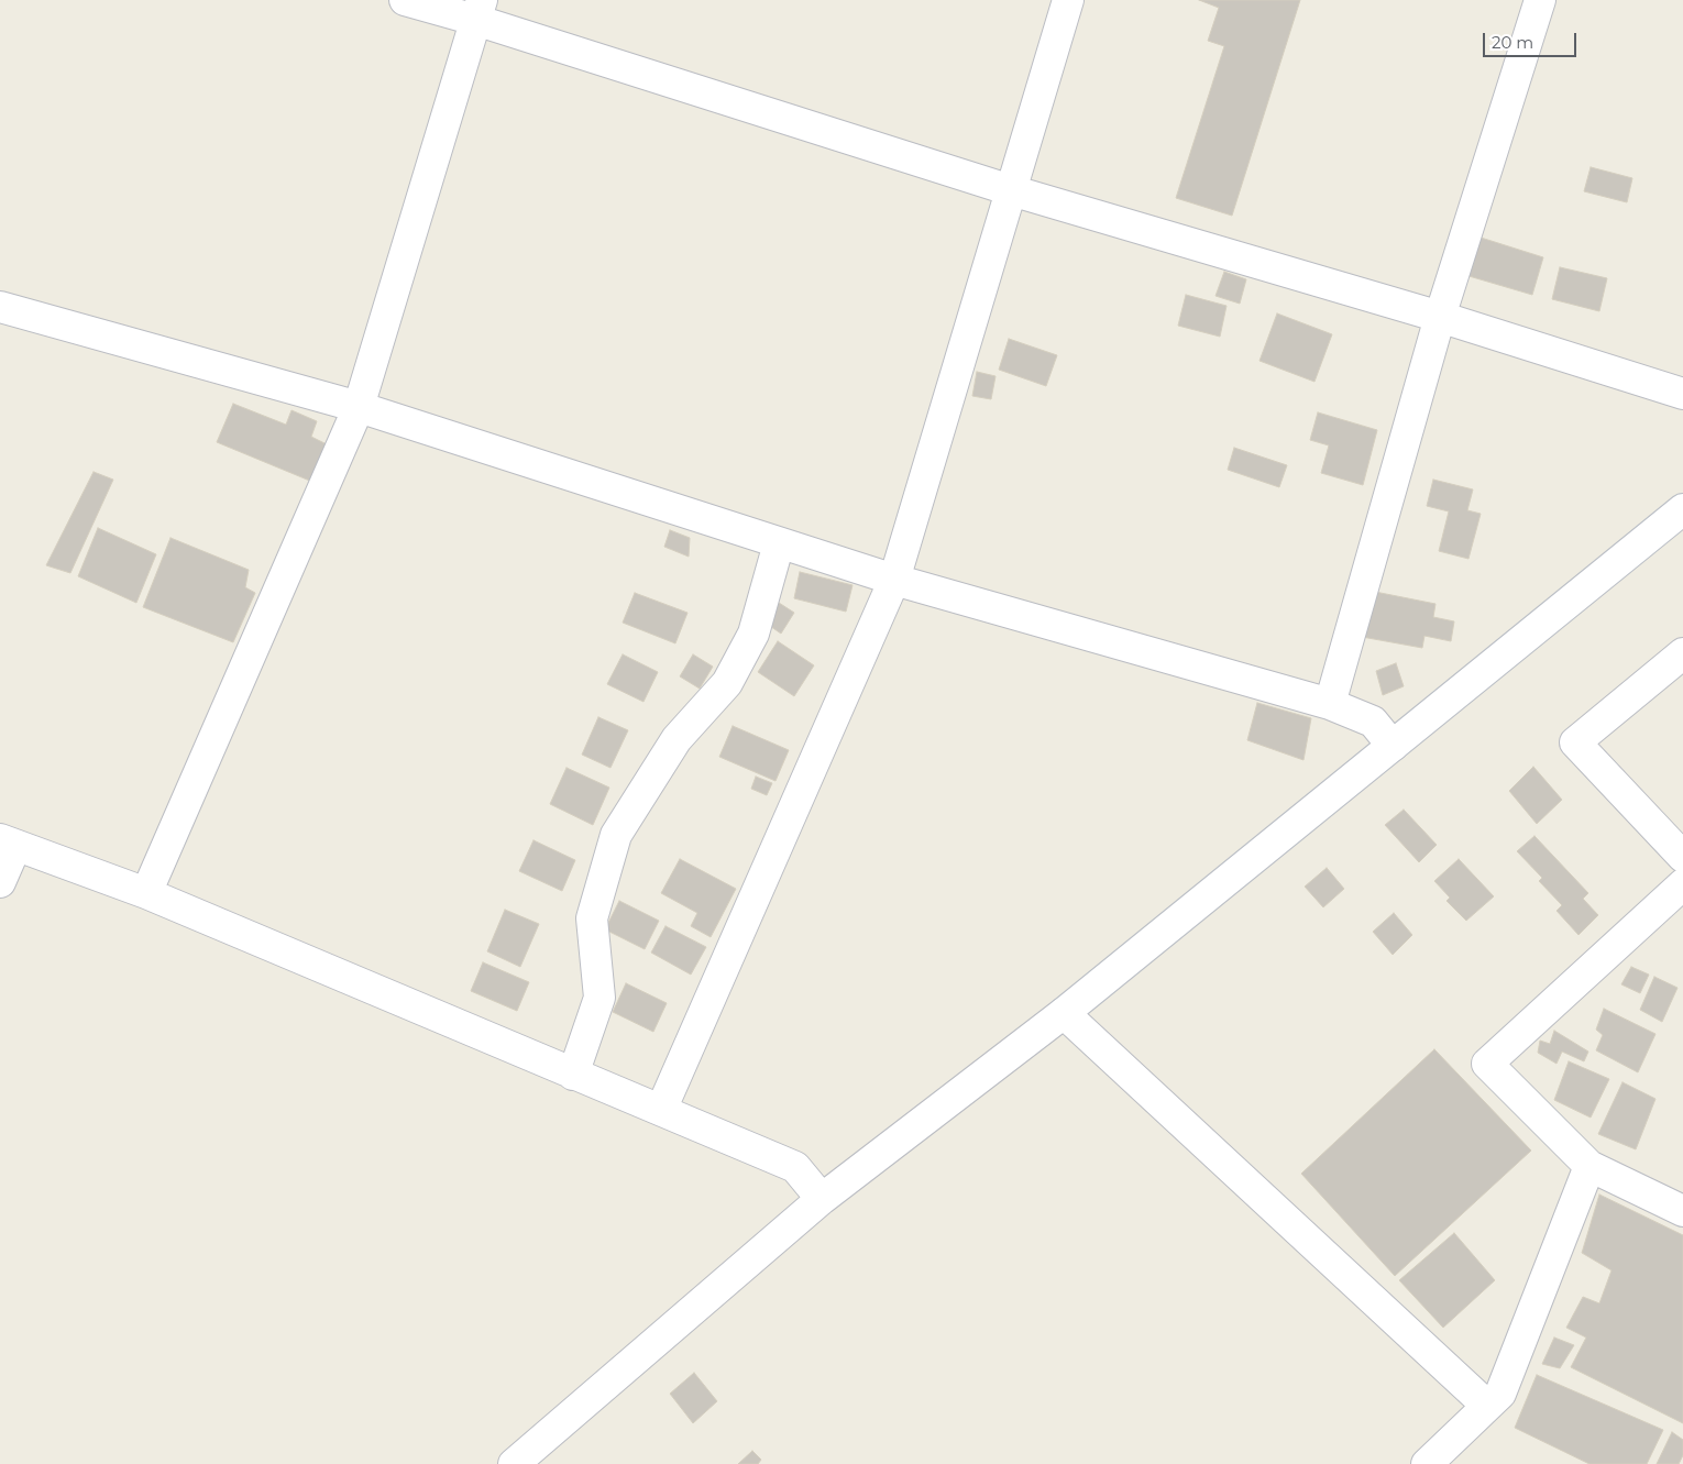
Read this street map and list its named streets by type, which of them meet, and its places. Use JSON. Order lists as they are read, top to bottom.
{
  "scale_bar": "20 m"
}
